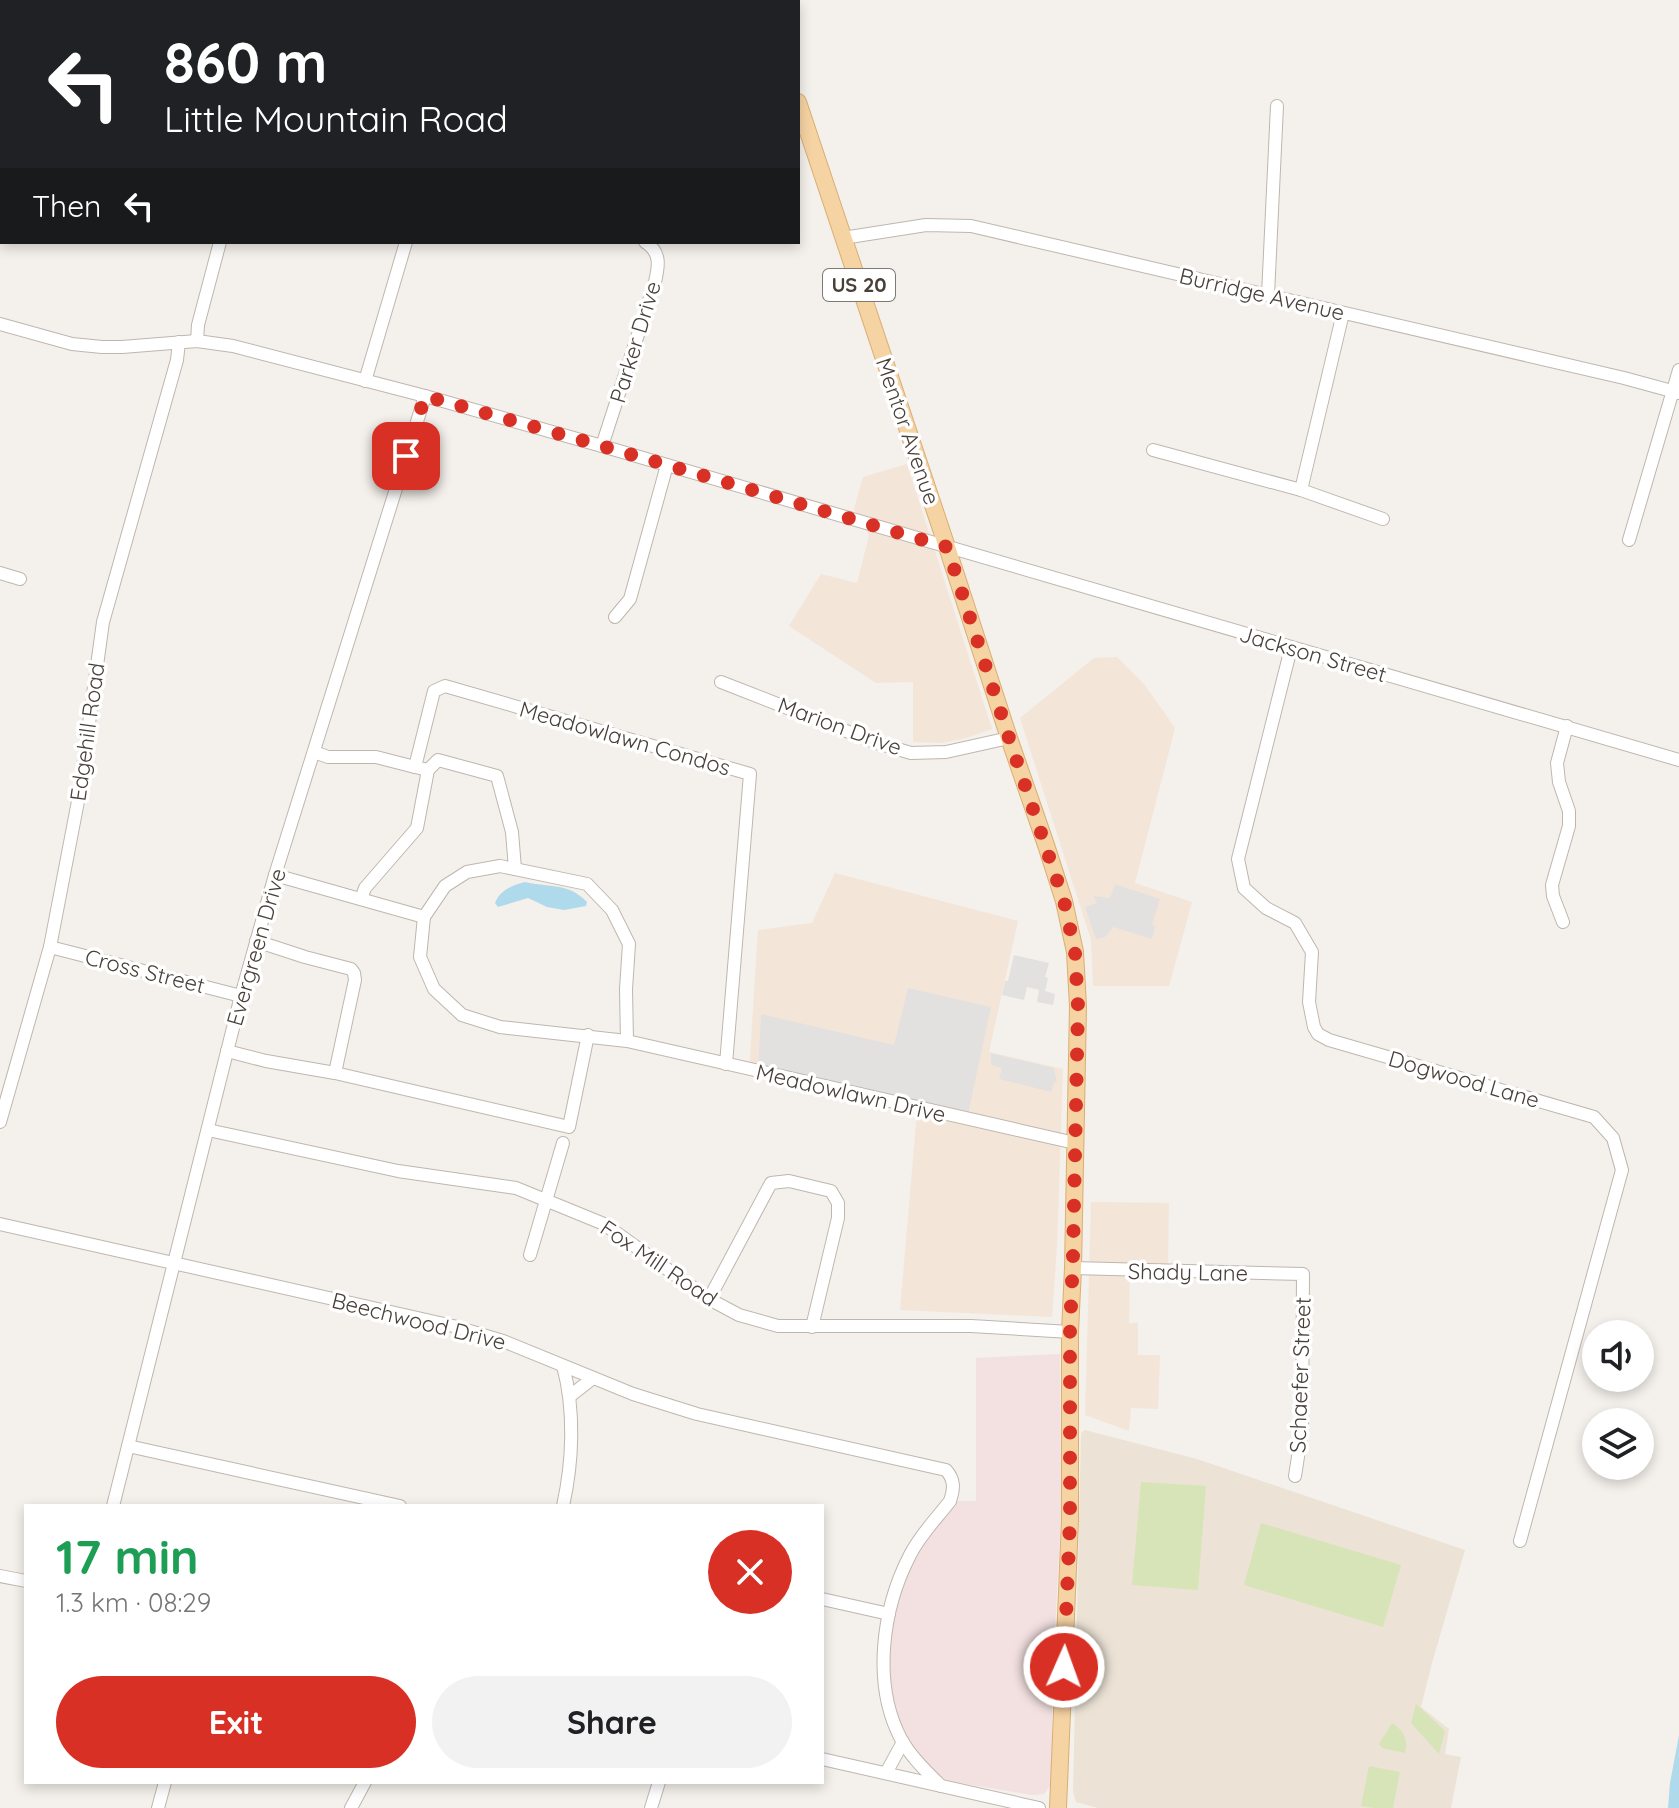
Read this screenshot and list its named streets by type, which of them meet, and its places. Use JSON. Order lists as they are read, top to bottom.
{
  "streets": {
    "main road": ["US 20", "Mentor Avenue"],
    "street": [
      "Burridge Avenue",
      "Parker Drive",
      "Jackson Street",
      "Marion Drive",
      "Edgehill Road",
      "Meadowlawn Condos",
      "Evergreen Drive",
      "Cross Street",
      "Dogwood Lane",
      "Meadowlawn Drive",
      "Fox Mill Road",
      "Shady Lane",
      "Beechwood Drive",
      "Schaefer Street"
    ]
  },
  "crossings": [
    ["Burridge Avenue", "Mentor Avenue"],
    ["Parker Drive", "Jackson Street"],
    ["Mentor Avenue", "Jackson Street"],
    ["Mentor Avenue", "Marion Drive"],
    ["Mentor Avenue", "Meadowlawn Drive"],
    ["Mentor Avenue", "Fox Mill Road"],
    ["Mentor Avenue", "Shady Lane"],
    ["Jackson Street", "Edgehill Road"],
    ["Jackson Street", "Evergreen Drive"],
    ["Jackson Street", "Dogwood Lane"],
    ["Edgehill Road", "Cross Street"],
    ["Meadowlawn Condos", "Meadowlawn Drive"],
    ["Evergreen Drive", "Cross Street"],
    ["Evergreen Drive", "Fox Mill Road"],
    ["Evergreen Drive", "Beechwood Drive"],
    ["Shady Lane", "Schaefer Street"]
  ],
  "page": {
    "turn": ["860 m", "Little Mountain Road"],
    "then": "Then",
    "heading": ["17 min", "1.3 km · 08:29"],
    "buttons": ["Exit", "Share"]
  }
}
